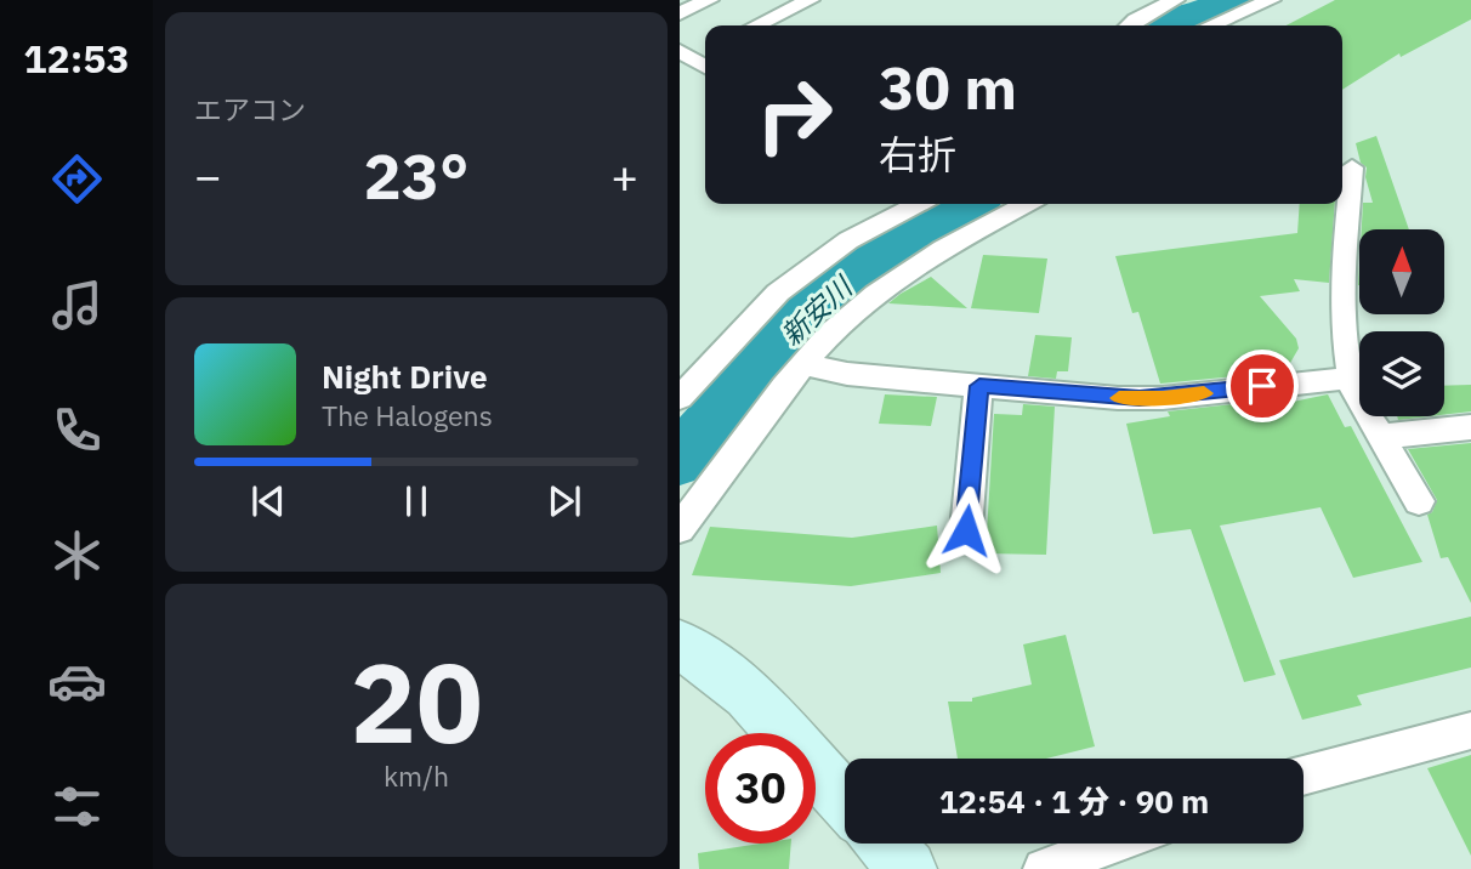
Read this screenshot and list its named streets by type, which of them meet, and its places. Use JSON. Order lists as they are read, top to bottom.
{
  "water": ["新安川"],
  "north": "top",
  "page": {
    "tabs": "12:53",
    "tile": [
      "エアコン",
      ["20", "km/h"]
    ],
    "turn": ["30 m", "右折"],
    "heat": ["−", "23°", "+"],
    "song": ["Night Drive", "The Halogens"],
    "limit": "30",
    "trip": "12:54 · 1 分 · 90 m"
  }
}
